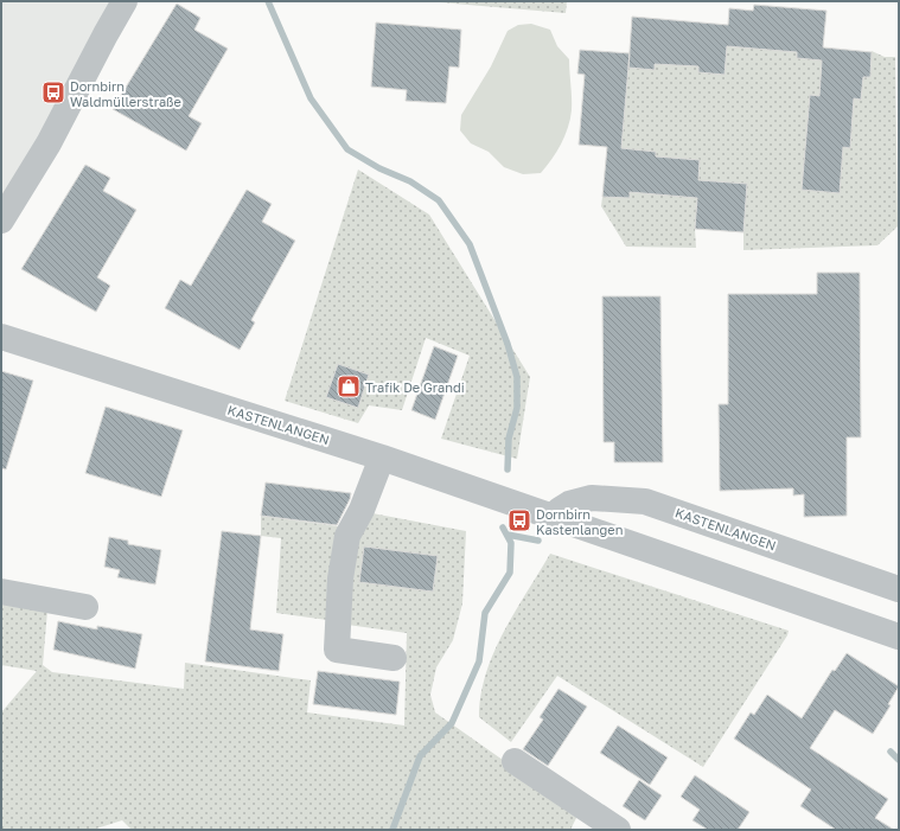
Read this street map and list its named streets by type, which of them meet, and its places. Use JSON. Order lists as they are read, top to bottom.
{
  "streets": {
    "street": ["KASTENLANGEN"]
  },
  "places": {
    "bus stop": ["Dornbirn Waldmüllerstraße", "Dornbirn Kastenlangen"],
    "shop": ["Trafik De Grandi"]
  }
}
